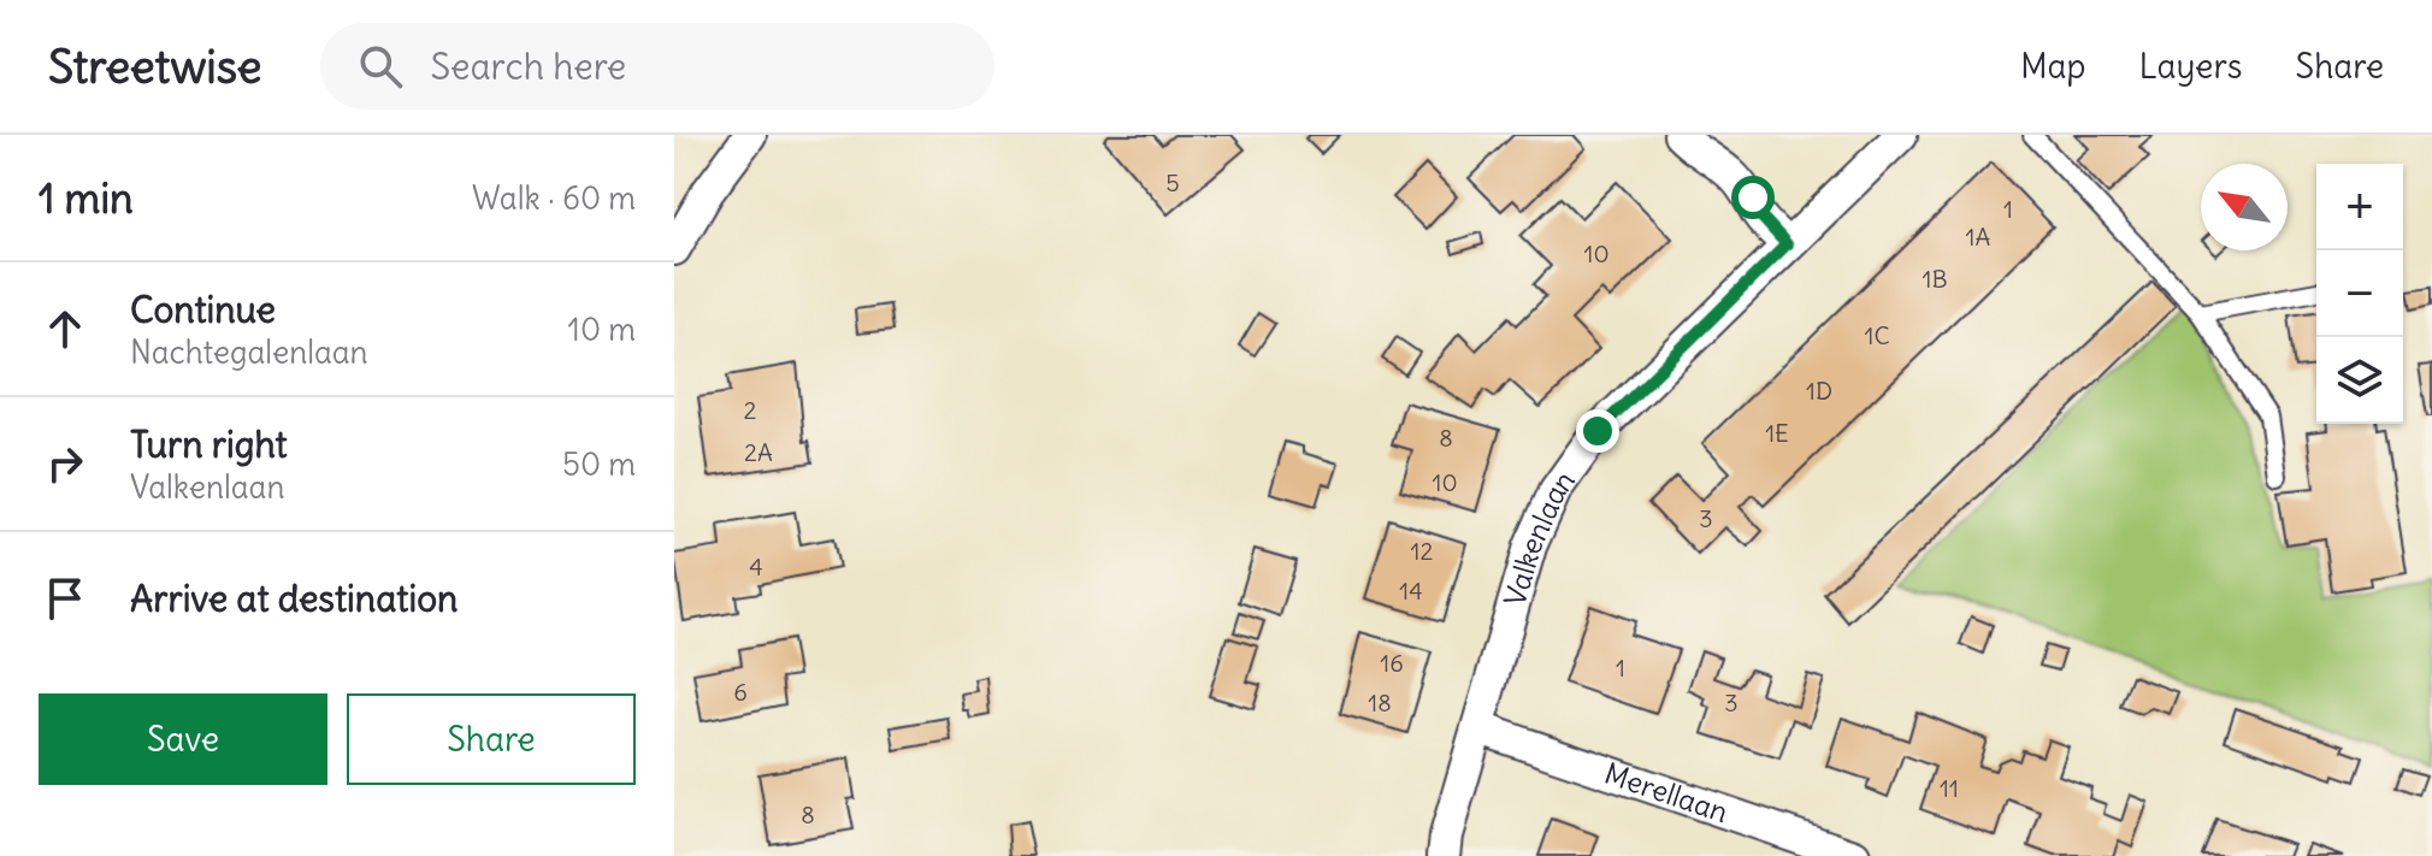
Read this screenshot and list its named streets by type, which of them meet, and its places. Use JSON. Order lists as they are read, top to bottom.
{
  "streets": {
    "street": ["Valkenlaan", "Merellaan"]
  },
  "crossings": [
    ["Valkenlaan", "Merellaan"]
  ],
  "house_numbers": [
    "5",
    "1",
    "1A",
    "10",
    "1B",
    "1C",
    "1D",
    "2",
    "1E",
    "8",
    "2A",
    "10",
    "3",
    "12",
    "4",
    "14",
    "16",
    "1",
    "6",
    "18",
    "3",
    "11",
    "8"
  ],
  "north": "top left",
  "page": {
    "header": "Streetwise",
    "search": "Search here",
    "nav": ["Map", "Layers", "Share"],
    "heading": ["1 min", "Walk · 60 m"],
    "map_buttons": ["+", "−"],
    "list": [
      ["Continue", "Nachtegalenlaan", "10 m"],
      ["Turn right", "Valkenlaan", "50 m"],
      "Arrive at destination"
    ],
    "buttons": ["Save", "Share"]
  }
}
